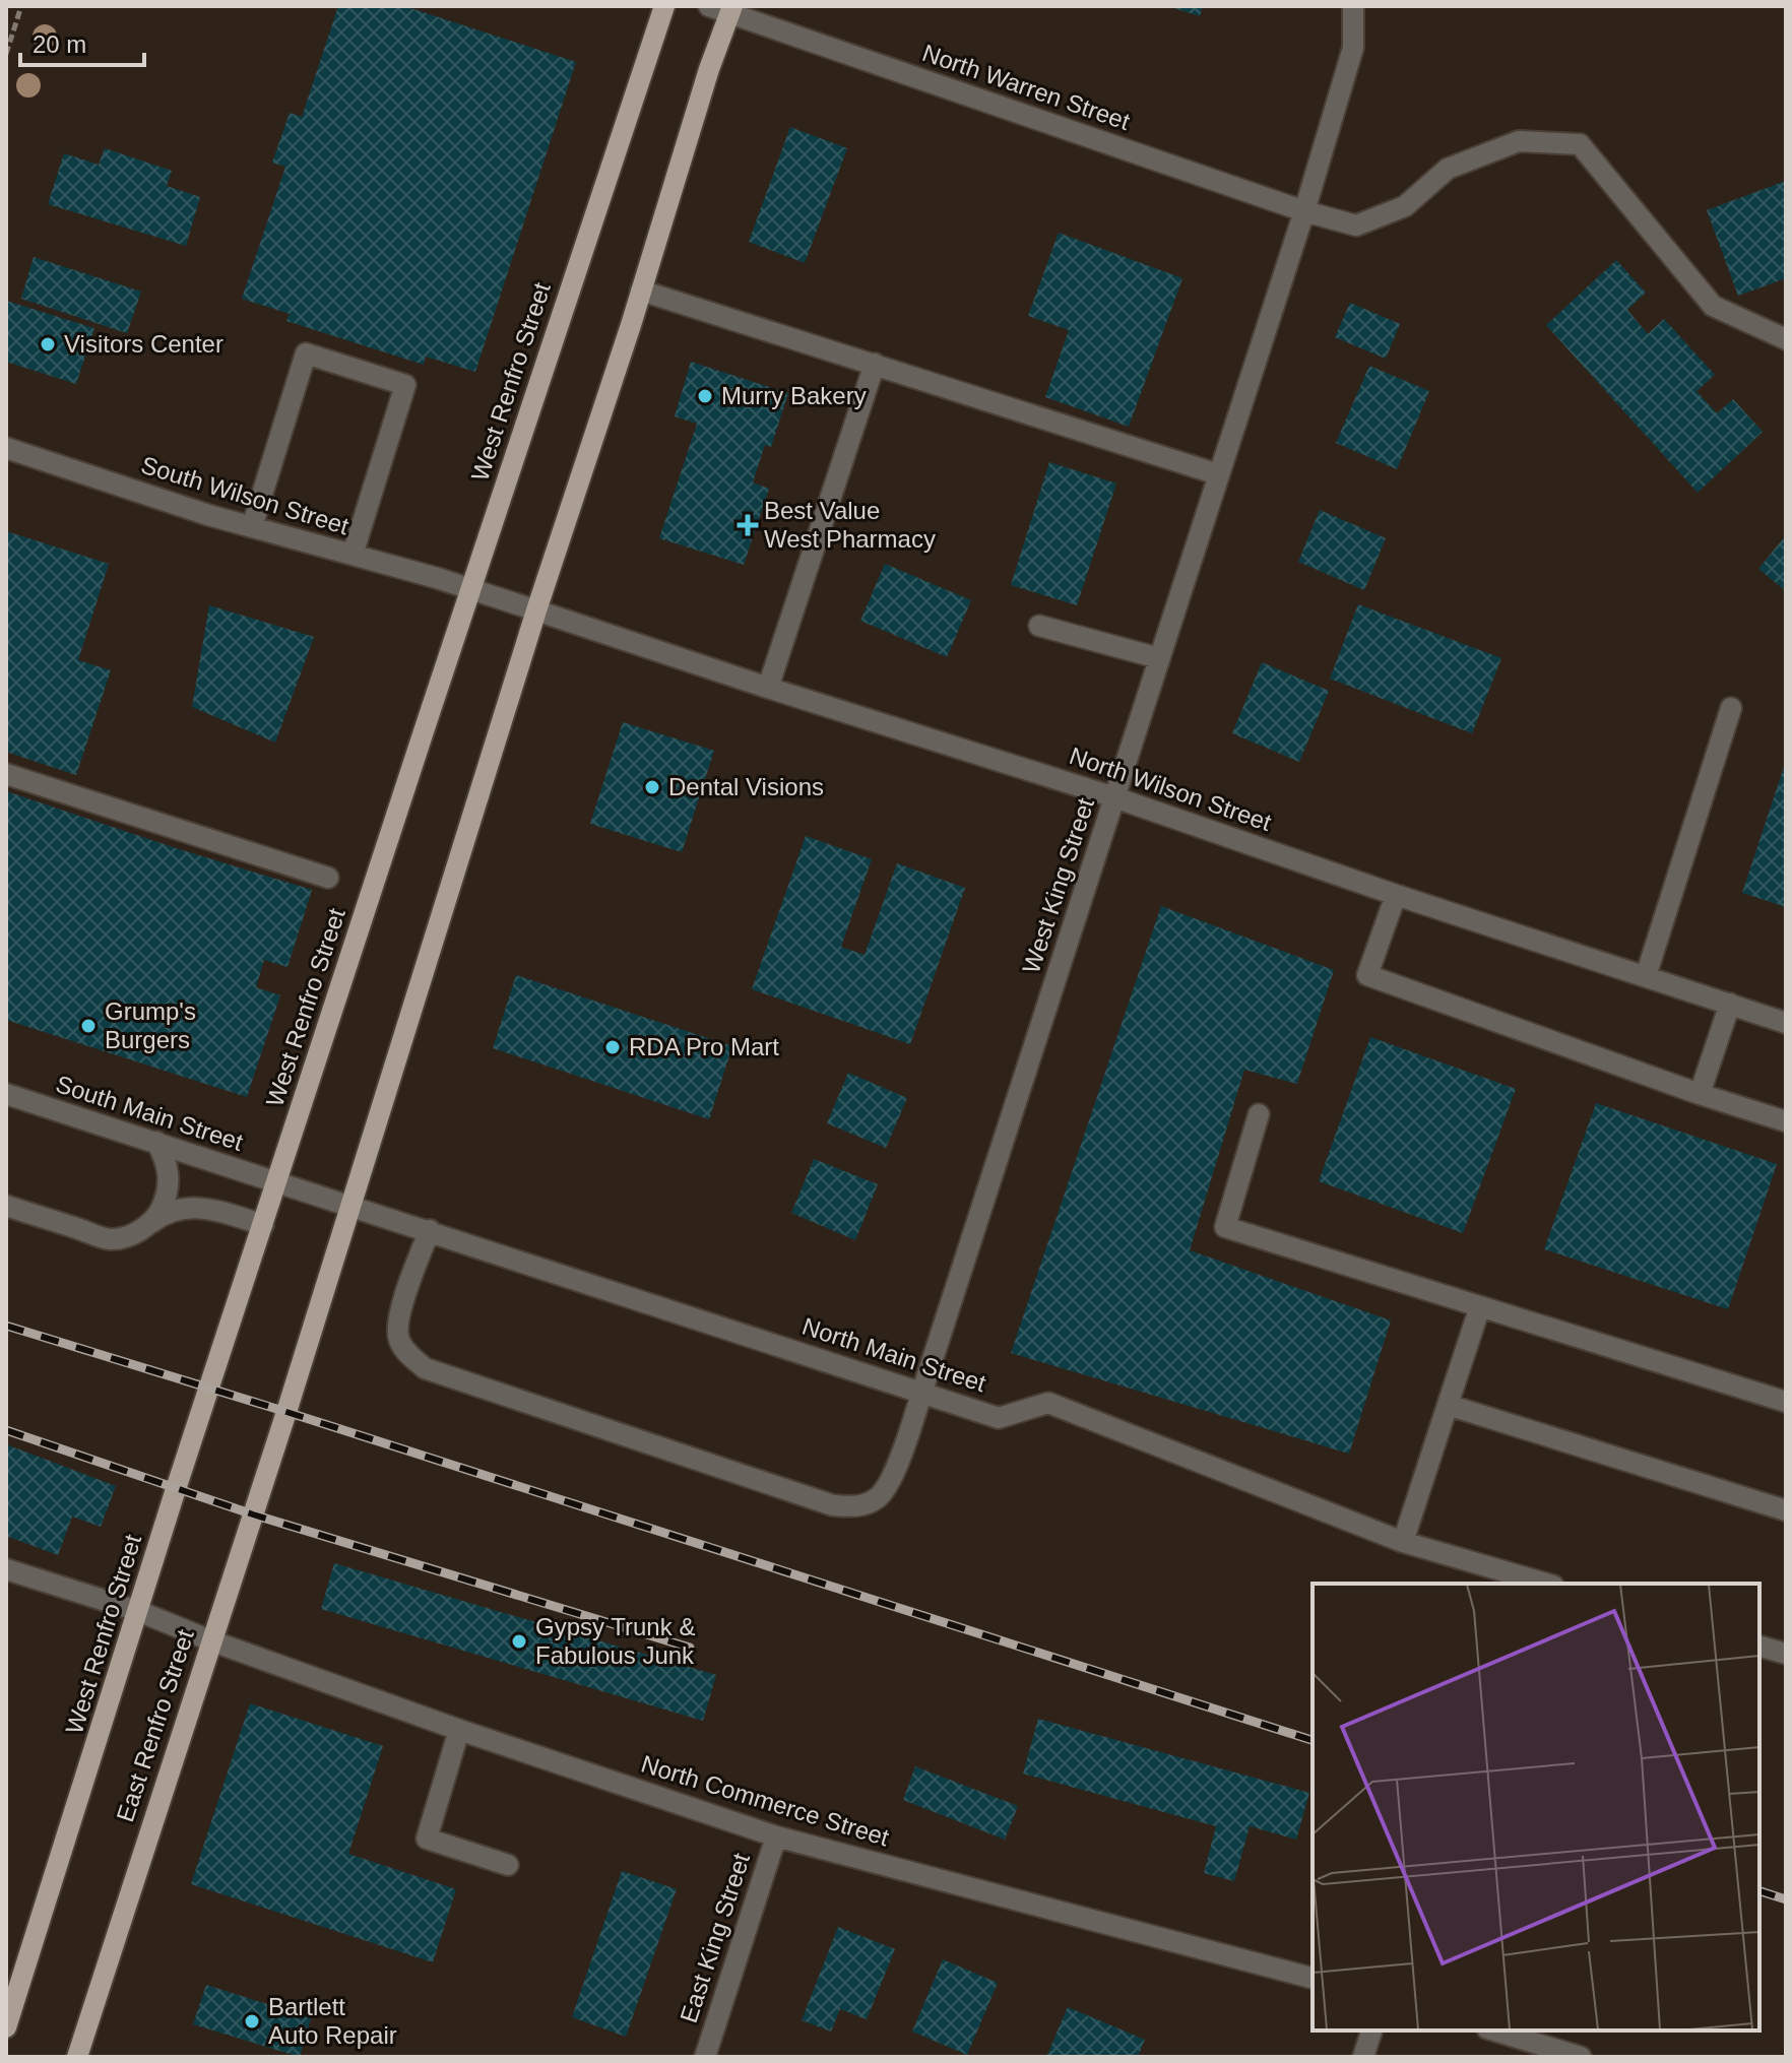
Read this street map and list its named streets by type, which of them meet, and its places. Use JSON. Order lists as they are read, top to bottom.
{
  "streets": {
    "main road": ["West Renfro Street", "East Renfro Street"],
    "street": [
      "North Warren Street",
      "South Wilson Street",
      "North Wilson Street",
      "West King Street",
      "South Main Street",
      "North Main Street",
      "North Commerce Street",
      "East King Street"
    ]
  },
  "crossings": [
    ["North Warren Street", "West King Street"],
    ["West Renfro Street", "South Wilson Street"],
    ["West Renfro Street", "South Main Street"],
    ["West Renfro Street", "North Commerce Street"],
    ["South Wilson Street", "North Wilson Street"],
    ["North Wilson Street", "West King Street"],
    ["West King Street", "North Main Street"],
    ["South Main Street", "North Main Street"],
    ["South Main Street", "East Renfro Street"],
    ["North Main Street", "East Renfro Street"],
    ["East Renfro Street", "North Commerce Street"],
    ["North Commerce Street", "East King Street"]
  ],
  "places": {
    "other": [
      "Visitors Center",
      "Murry Bakery",
      "Dental Visions",
      "Grump's Burgers",
      "RDA Pro Mart",
      "Gypsy Trunk & Fabulous Junk",
      "Bartlett Auto Repair"
    ],
    "health": ["Best Value West Pharmacy"]
  },
  "scale_bar": "20 m"
}
